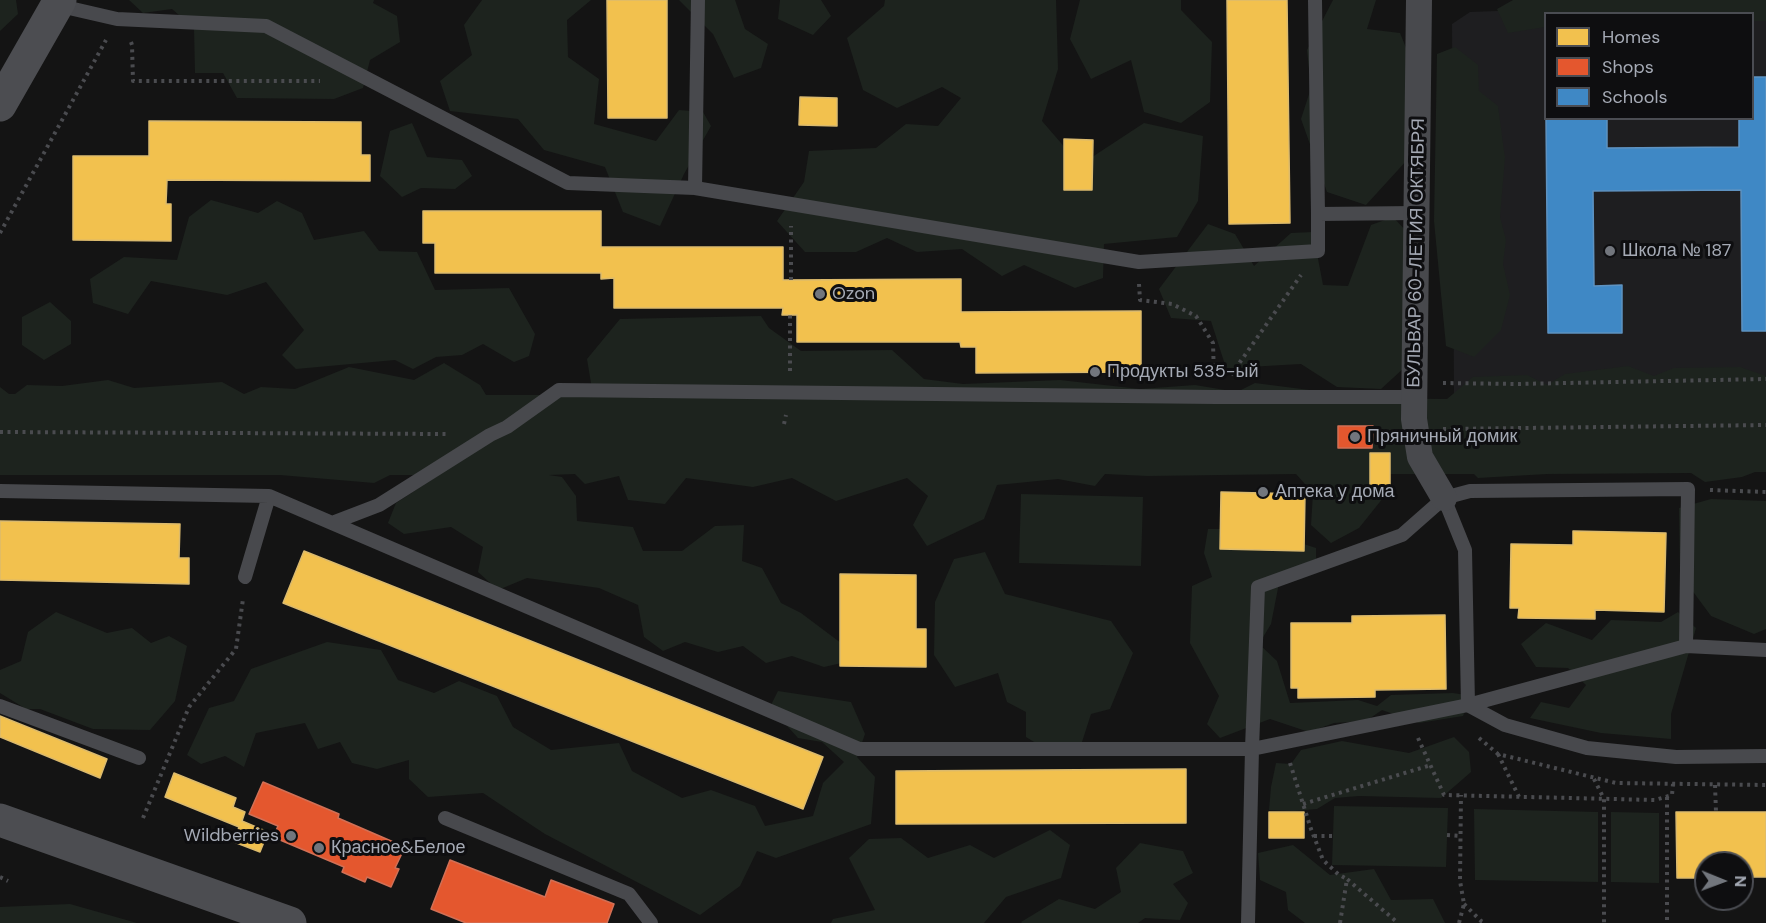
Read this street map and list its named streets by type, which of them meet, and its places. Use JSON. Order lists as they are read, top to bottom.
{
  "streets": {
    "street": ["БУЛЬВАР 60-ЛЕТИЯ ОКТЯБРЯ"]
  },
  "places": [
    "Школа № 187",
    "Ozon",
    "Продукты 535-ый",
    "Пряничный домик",
    "Аптека у дома",
    "Wildberries",
    "Красное&Белое"
  ],
  "legend": ["Homes", "Shops", "Schools"],
  "north": "right"
}
